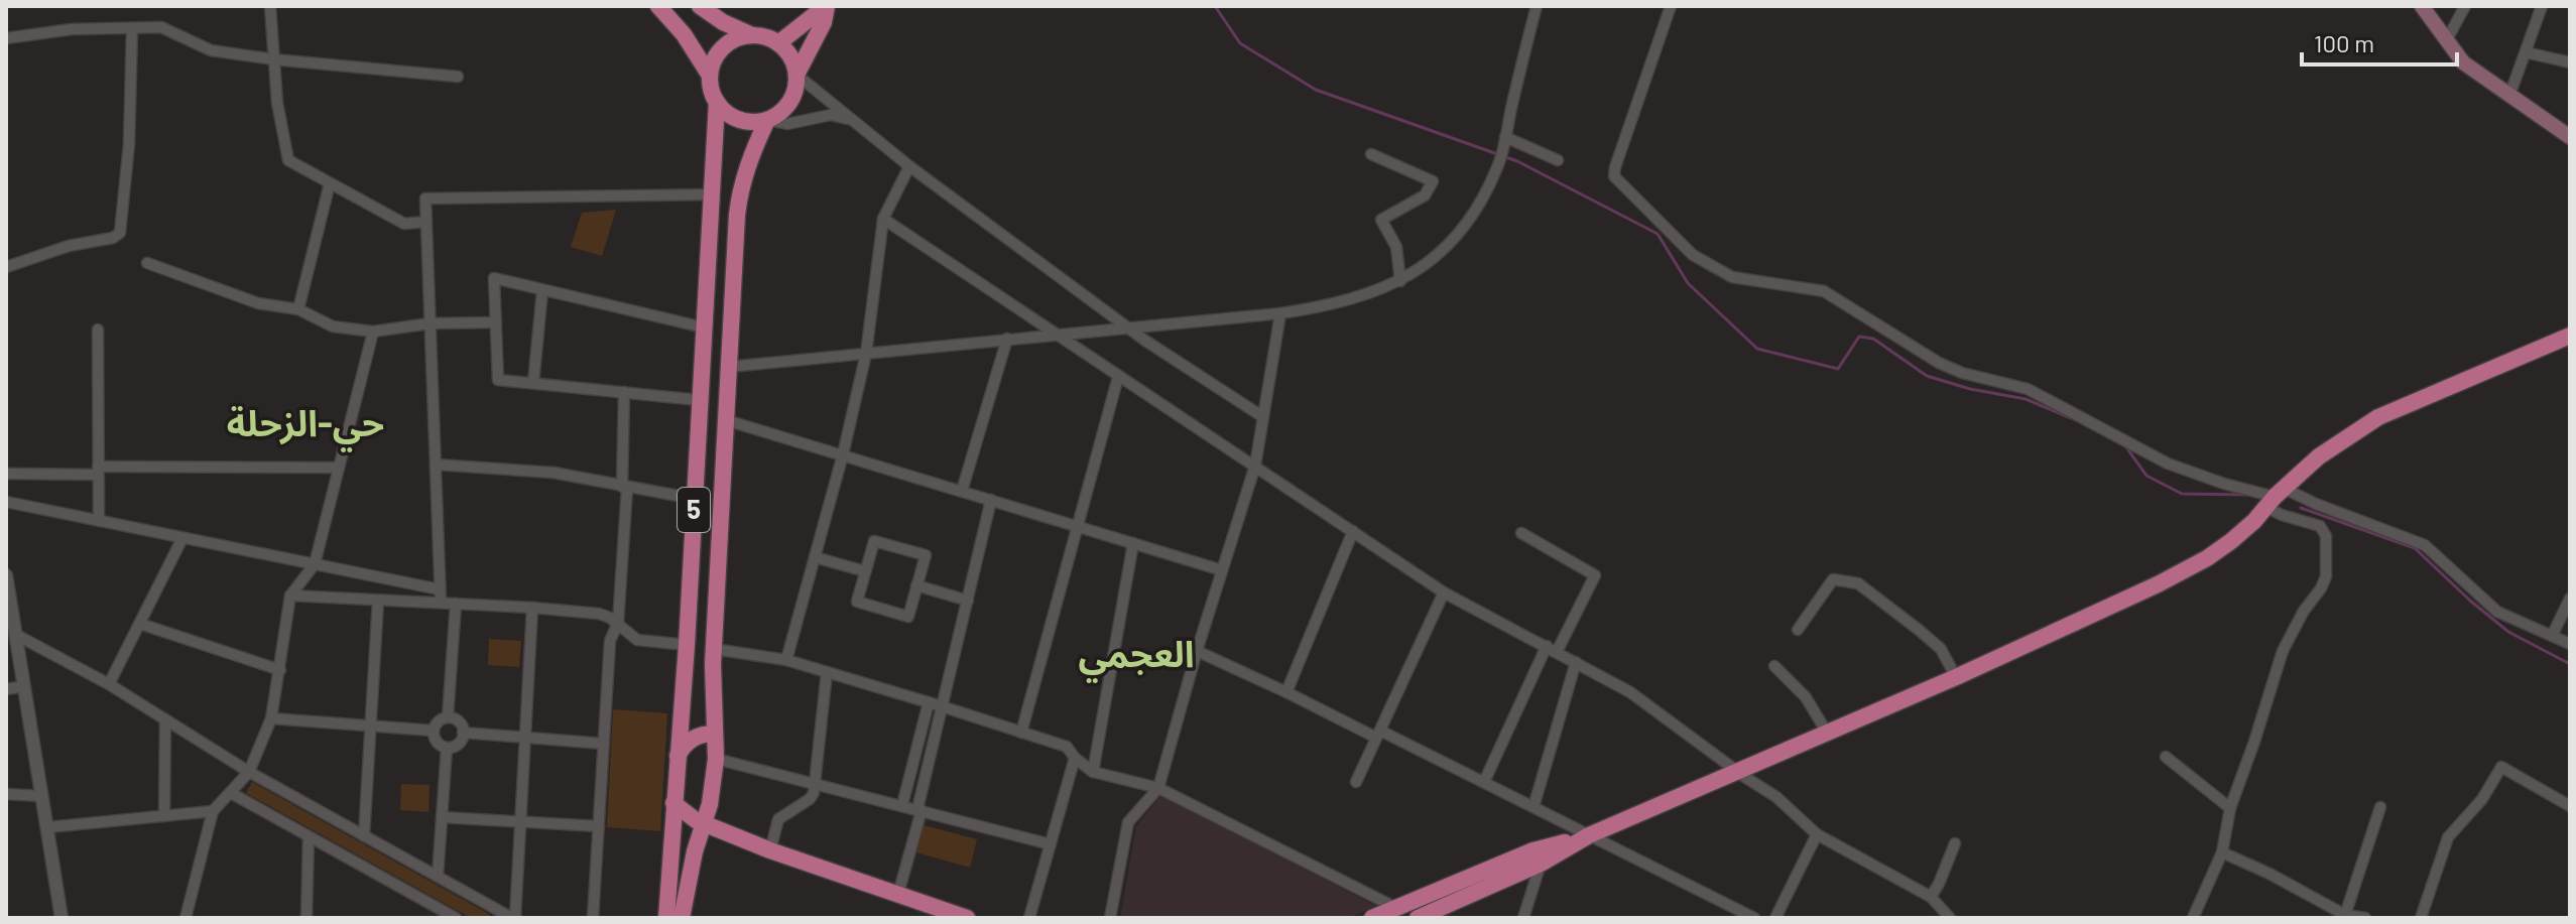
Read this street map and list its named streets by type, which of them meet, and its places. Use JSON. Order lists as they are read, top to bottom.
{
  "streets": {
    "main road": ["5"]
  },
  "districts": ["حي-الزحلة", "العجمي"],
  "scale_bar": "100 m"
}
